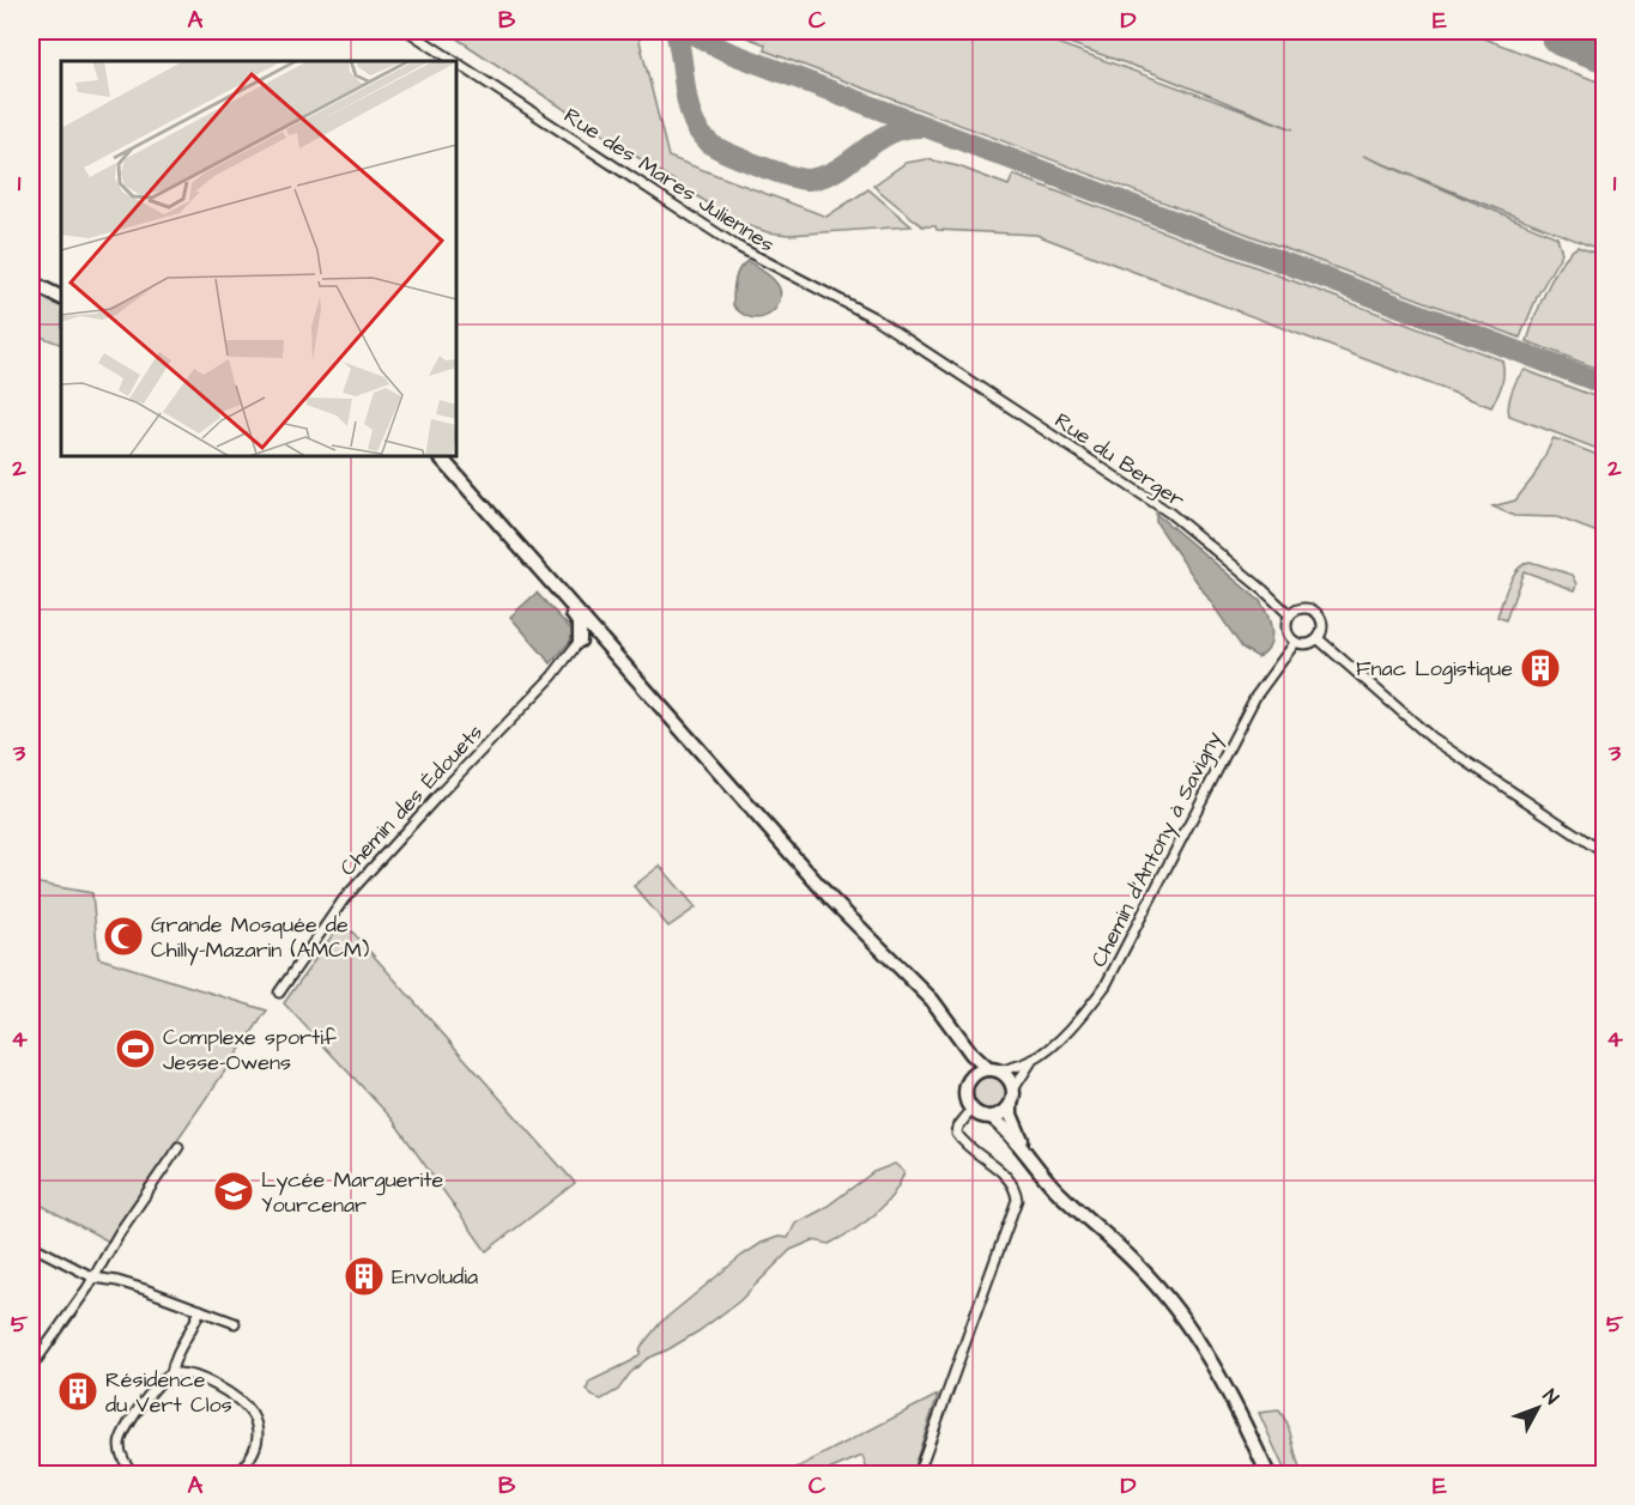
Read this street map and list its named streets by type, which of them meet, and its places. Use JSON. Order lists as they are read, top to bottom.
{
  "streets": {
    "street": [
      "Rue des Mares Juliennes",
      "Rue du Berger",
      "Chemin des Édouets",
      "Chemin d'Antony à Savigny"
    ]
  },
  "crossings": [
    ["Rue des Mares Juliennes", "Rue du Berger"],
    ["Rue du Berger", "Chemin d'Antony à Savigny"]
  ],
  "places": {
    "building": ["Fnac Logistique", "Envoludia", "Résidence du Vert Clos"],
    "mosque": ["Grande Mosquée de Chilly-Mazarin (AMCM)"],
    "sports": ["Complexe sportif Jesse-Owens"],
    "school or university": ["Lycée Marguerite Yourcenar"]
  },
  "north": "top right",
  "grid": {
    "columns": [
      "A",
      "B",
      "C",
      "D",
      "E"
    ],
    "rows": [
      "1",
      "2",
      "3",
      "4",
      "5"
    ]
  }
}
